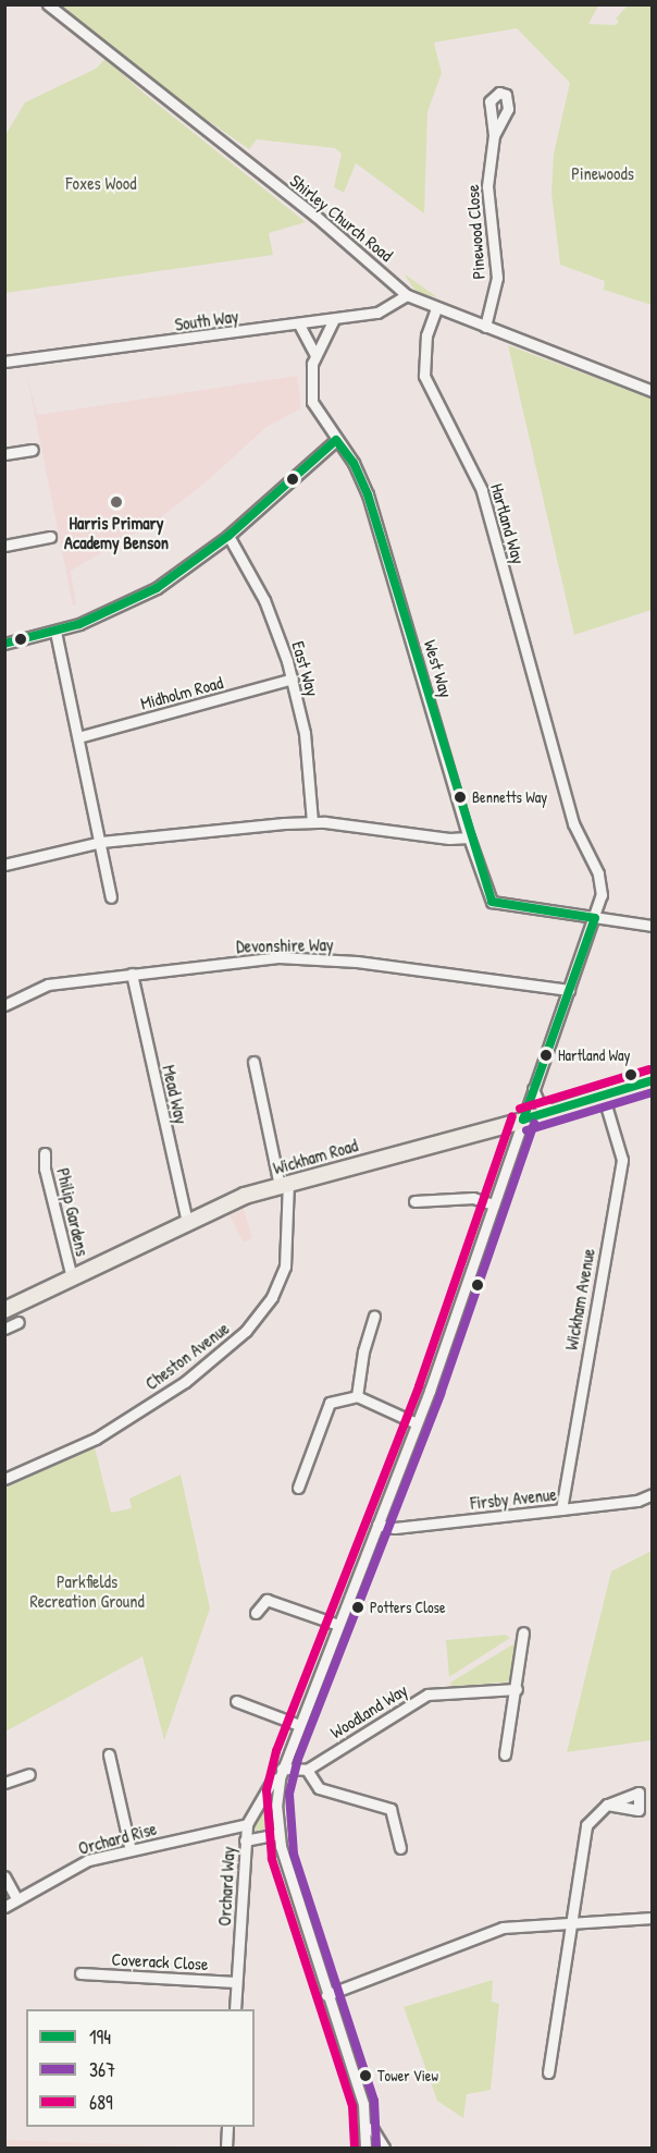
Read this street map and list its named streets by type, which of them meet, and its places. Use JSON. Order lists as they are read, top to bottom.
{
  "streets": {
    "highway": ["Wickham Road"],
    "street": [
      "Shirley Church Road",
      "Pinewood Close",
      "South Way",
      "Hartland Way",
      "East Way",
      "West Way",
      "Midholm Road",
      "Devonshire Way",
      "Mead Way",
      "Philip Gardens",
      "Wickham Avenue",
      "Cheston Avenue",
      "Firsby Avenue",
      "Woodland Way",
      "Orchard Rise",
      "Orchard Way",
      "Coverack Close"
    ]
  },
  "crossings": [
    ["Shirley Church Road", "Pinewood Close"],
    ["Shirley Church Road", "South Way"],
    ["Shirley Church Road", "Hartland Way"],
    ["South Way", "West Way"],
    ["Hartland Way", "West Way"],
    ["Hartland Way", "Devonshire Way"],
    ["Hartland Way", "Wickham Road"],
    ["Hartland Way", "Firsby Avenue"],
    ["Hartland Way", "Orchard Way"],
    ["East Way", "Midholm Road"],
    ["Devonshire Way", "Mead Way"],
    ["Mead Way", "Wickham Road"],
    ["Wickham Road", "Philip Gardens"],
    ["Wickham Road", "Wickham Avenue"],
    ["Wickham Road", "Cheston Avenue"],
    ["Wickham Avenue", "Firsby Avenue"],
    ["Orchard Rise", "Orchard Way"],
    ["Orchard Way", "Coverack Close"]
  ],
  "parks": ["Pinewoods", "Foxes Wood", "Parkfields Recreation Ground"],
  "places": [
    "Harris Primary Academy Benson",
    "Bennetts Way",
    "Hartland Way",
    "Potters Close",
    "Tower View"
  ],
  "lines": ["transit line 194", "transit line 689", "transit line 367"],
  "legend": ["194", "367", "689"]
}
